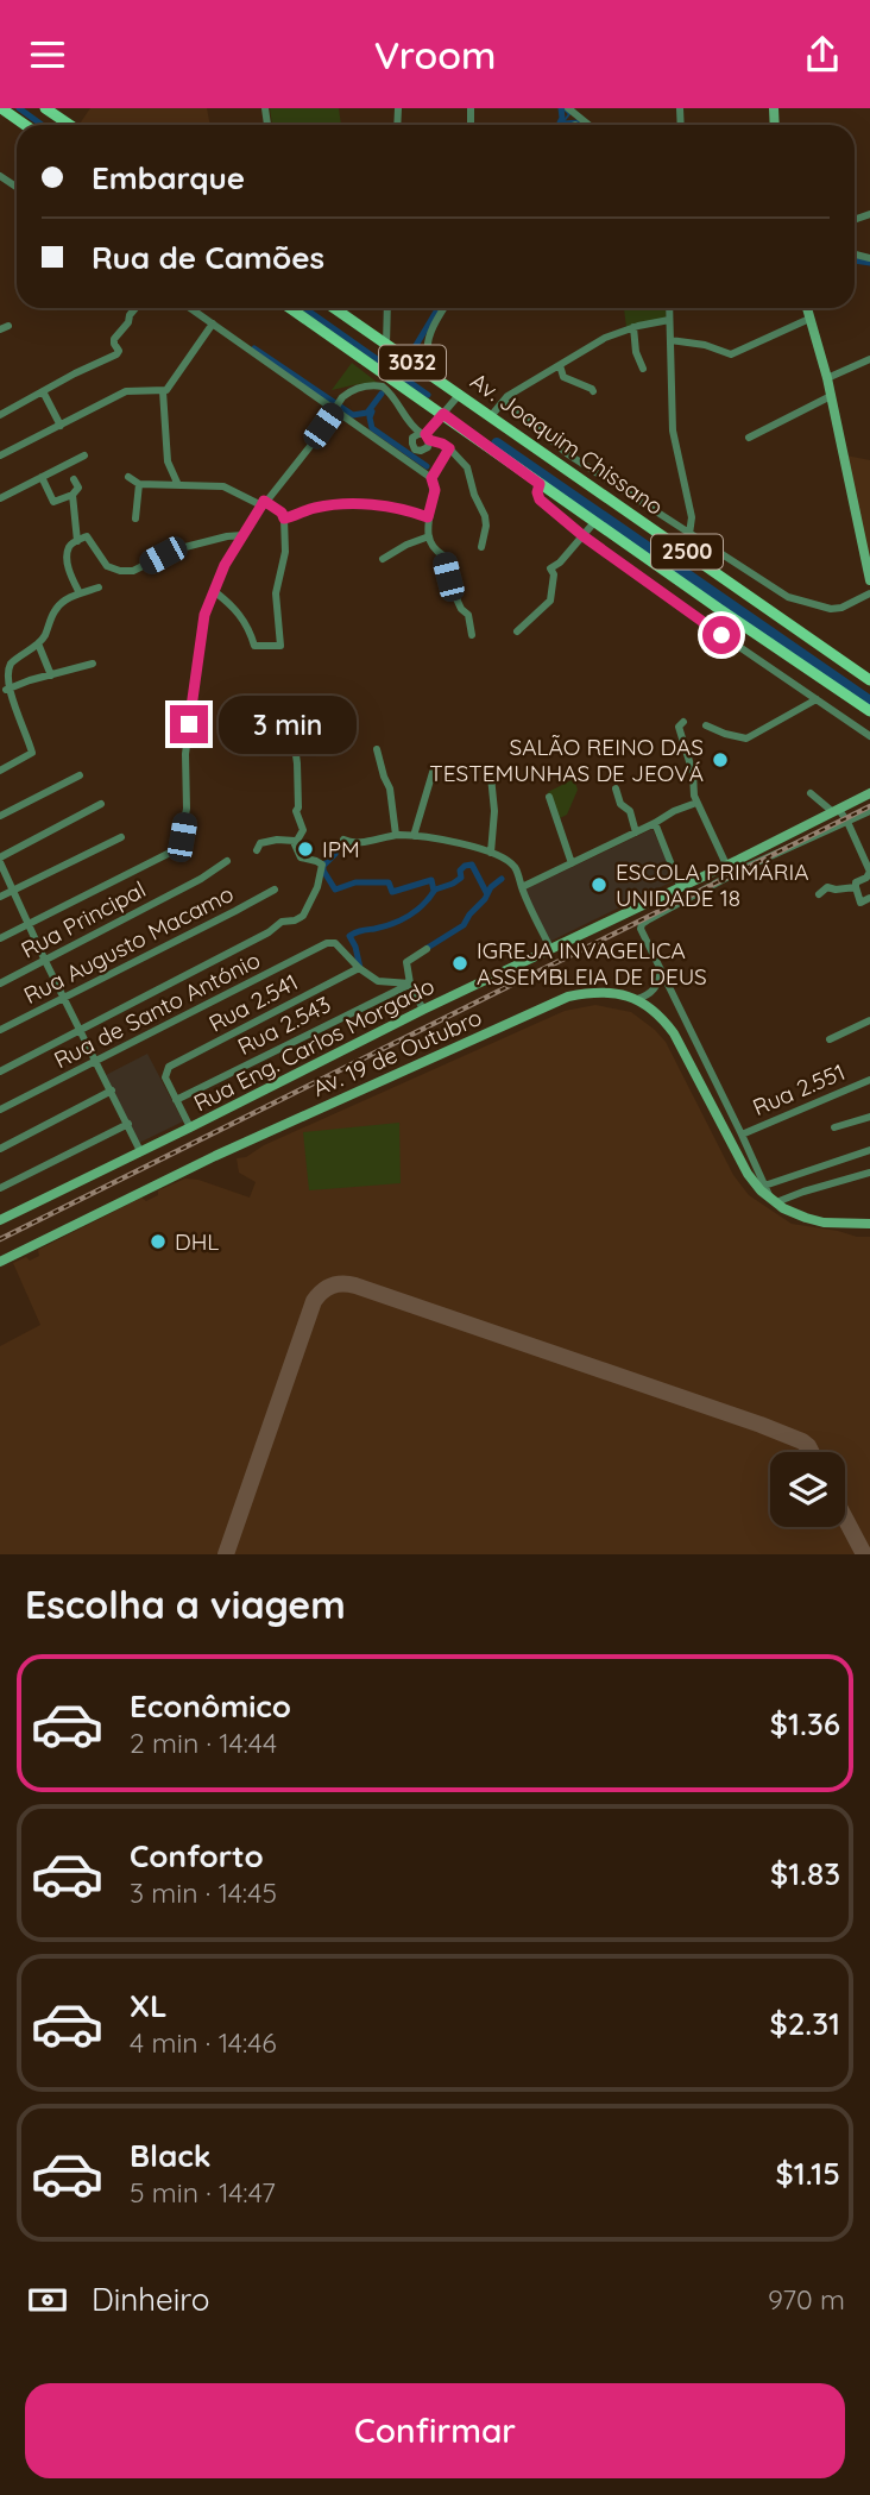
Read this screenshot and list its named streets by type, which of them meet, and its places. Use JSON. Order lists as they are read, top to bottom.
{
  "streets": {
    "main road": ["3032", "Av. Joaquim Chissano", "2500"],
    "street": [
      "Rua Principal",
      "Rua Augusto Macamo",
      "Rua 2.541",
      "Rua de Santo António",
      "Rua 2.543",
      "Rua Eng. Carlos Morgado",
      "Av. 19 de Outubro",
      "Rua 2.551"
    ]
  },
  "crossings": [
    ["Rua 2.541", "Rua de Santo António"],
    ["Rua 2.541", "Rua 2.543"]
  ],
  "places": [
    "SALÃO REINO DAS TESTEMUNHAS DE JEOVÁ",
    "IPM",
    "ESCOLA PRIMÁRIA UNIDADE 18",
    "IGREJA INVAGELICA ASSEMBLEIA DE DEUS",
    "DHL"
  ],
  "page": {
    "header": "Vroom",
    "banner": ["Embarque", "Rua de Camões"],
    "bubble": "3 min",
    "heading": "Escolha a viagem",
    "list": [
      {
        "name": "Econômico",
        "note": "2 min · 14:44",
        "value": "$1.36"
      },
      {
        "name": "Conforto",
        "note": "3 min · 14:45",
        "value": "$1.83"
      },
      {
        "name": "XL",
        "note": "4 min · 14:46",
        "value": "$2.31"
      },
      {
        "name": "Black",
        "note": "5 min · 14:47",
        "value": "$1.15"
      }
    ],
    "pay": ["Dinheiro", "970 m"],
    "buttons": "Confirmar"
  }
}
